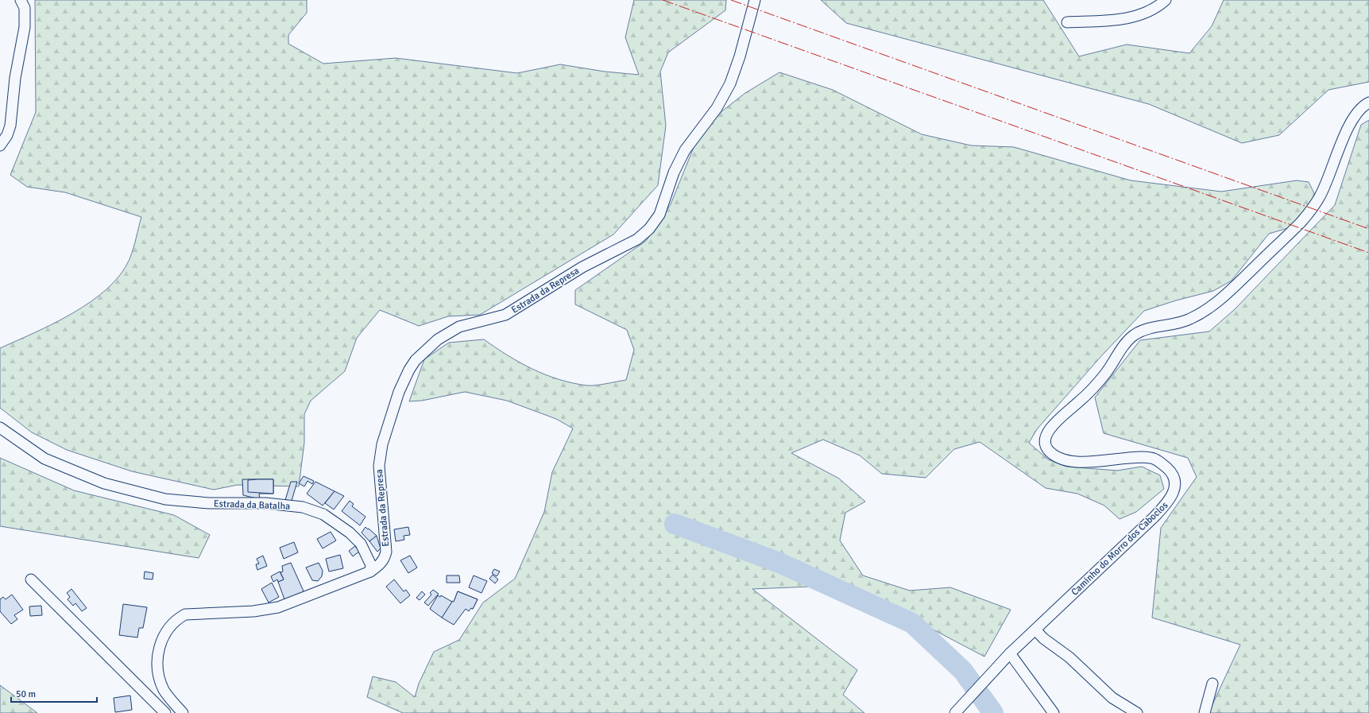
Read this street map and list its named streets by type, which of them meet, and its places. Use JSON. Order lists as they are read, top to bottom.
{
  "streets": {
    "street": ["Estrada da Represa", "Estrada da Batalha", "Caminho do Morro dos Caboclos"]
  },
  "crossings": [
    ["Estrada da Represa", "Estrada da Batalha"]
  ],
  "scale_bar": "50 m"
}
